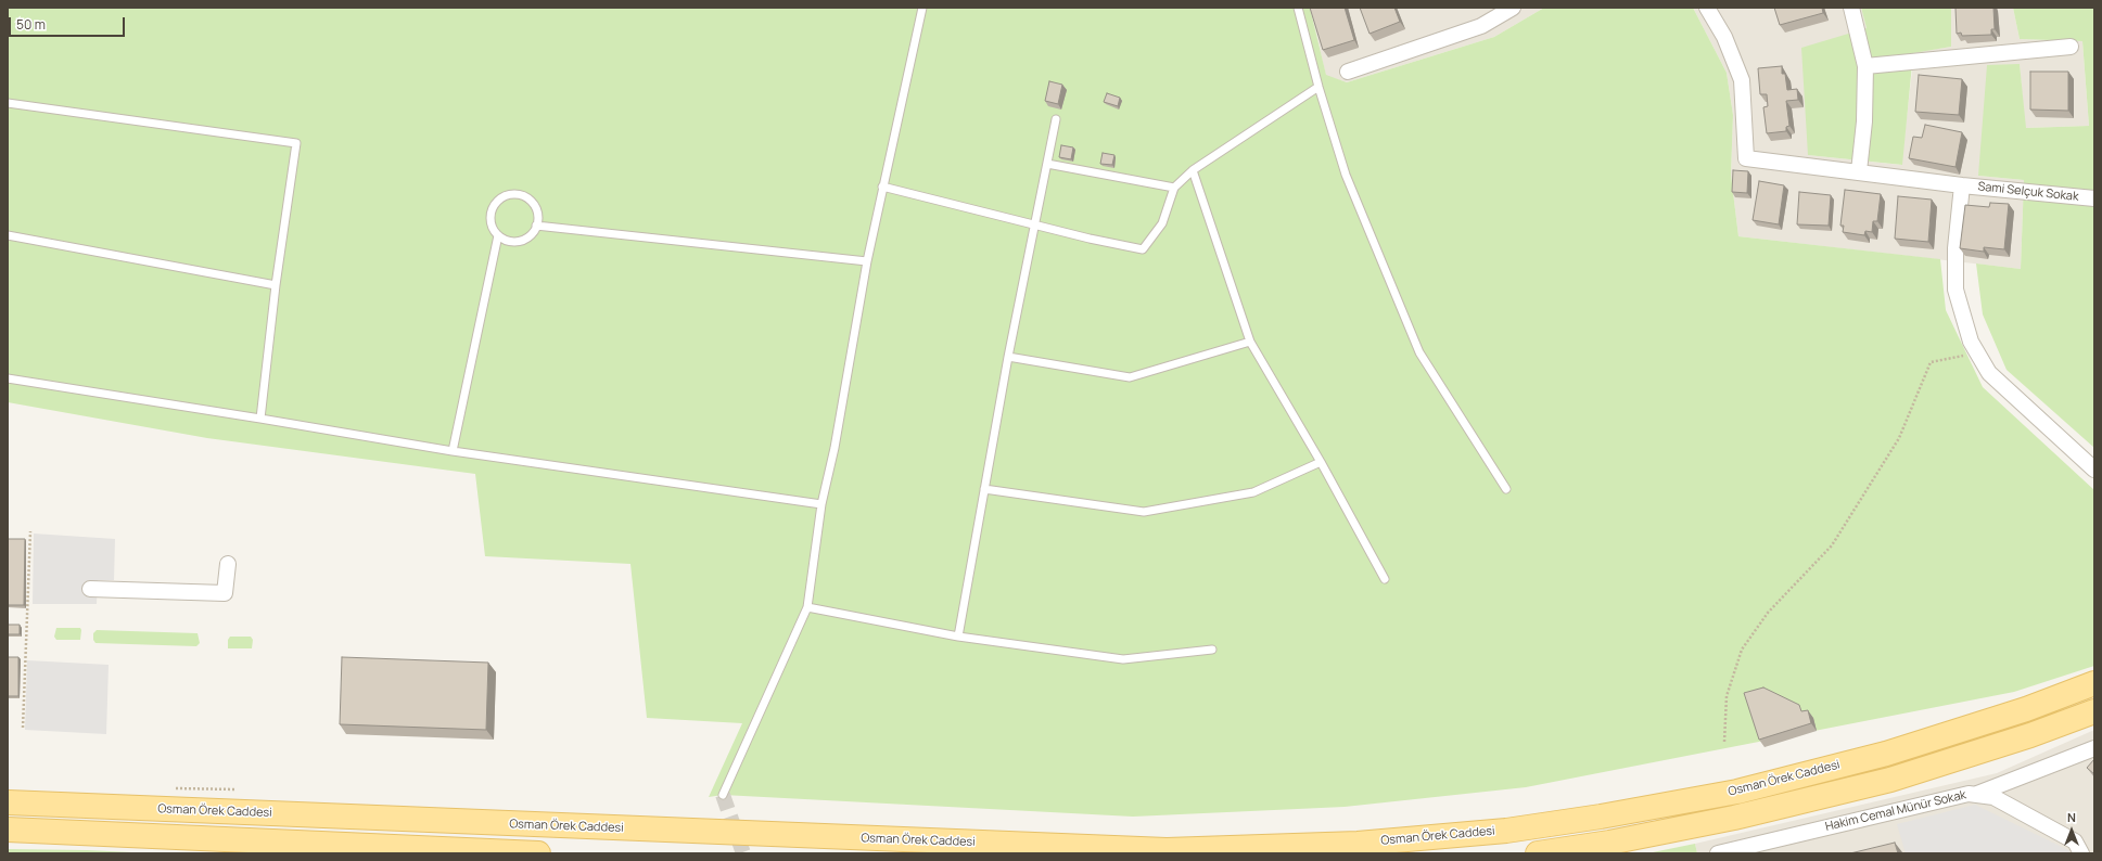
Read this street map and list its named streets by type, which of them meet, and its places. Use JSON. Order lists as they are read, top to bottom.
{
  "streets": {
    "main road": ["Osman Örek Caddesi"],
    "street": ["Sami Selçuk Sokak", "Hakim Cemal Münür Sokak"]
  },
  "scale_bar": "50 m",
  "north": "top"
}
